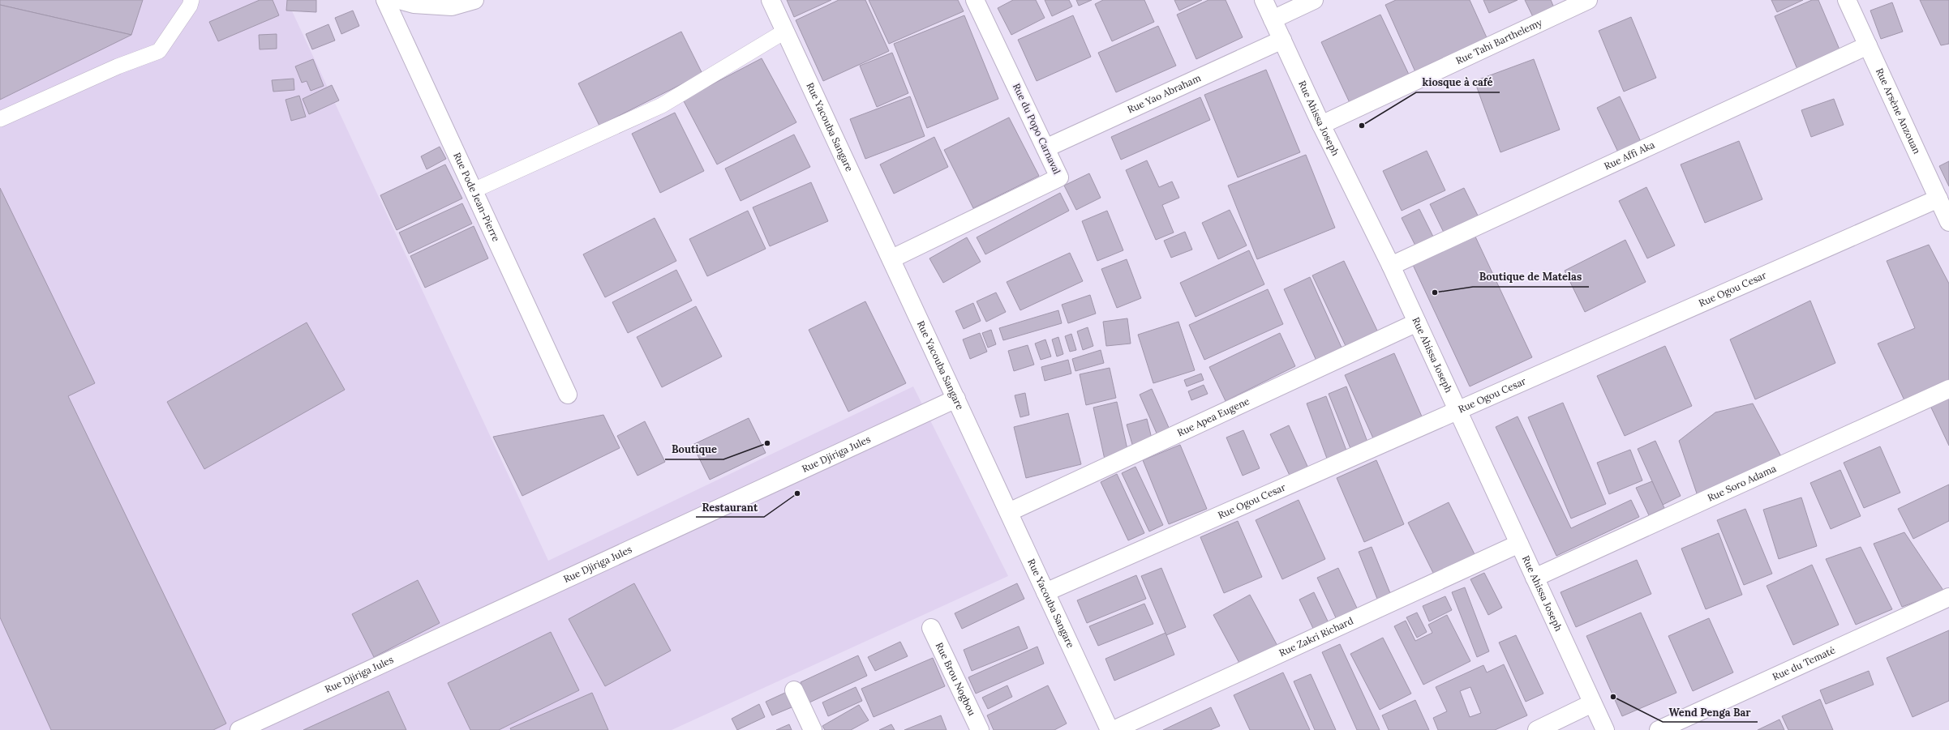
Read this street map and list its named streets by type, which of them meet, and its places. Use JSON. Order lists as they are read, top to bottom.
{
  "streets": {
    "street": [
      "Rue Tahi Barthelemy",
      "Rue Yao Abraham",
      "Rue Arsène Anzouan",
      "Rue Ahissa Joseph",
      "Rue Yacouba Sangare",
      "Rue du Popo Carnaval",
      "Rue Affi Aka",
      "Rue Pode Jean-Pierre",
      "Rue Ogou Cesar",
      "Rue Apea Eugene",
      "Rue Djiriga Jules",
      "Rue Soro Adama",
      "Rue Zakri Richard",
      "Rue du Tematé",
      "Rue Brou Nogbou"
    ]
  },
  "crossings": [
    ["Rue Tahi Barthelemy", "Rue Ahissa Joseph"],
    ["Rue Yao Abraham", "Rue Ahissa Joseph"],
    ["Rue Yao Abraham", "Rue du Popo Carnaval"],
    ["Rue Arsène Anzouan", "Rue Affi Aka"],
    ["Rue Arsène Anzouan", "Rue Ogou Cesar"],
    ["Rue Ahissa Joseph", "Rue Affi Aka"],
    ["Rue Ahissa Joseph", "Rue Ogou Cesar"],
    ["Rue Ahissa Joseph", "Rue Apea Eugene"],
    ["Rue Ahissa Joseph", "Rue Soro Adama"],
    ["Rue Ahissa Joseph", "Rue Zakri Richard"],
    ["Rue Yacouba Sangare", "Rue du Popo Carnaval"],
    ["Rue Yacouba Sangare", "Rue Ogou Cesar"],
    ["Rue Yacouba Sangare", "Rue Apea Eugene"],
    ["Rue Yacouba Sangare", "Rue Djiriga Jules"]
  ],
  "places": [
    "kiosque à café",
    "Boutique de Matelas",
    "Boutique",
    "Restaurant",
    "Wend Penga Bar"
  ]
}
